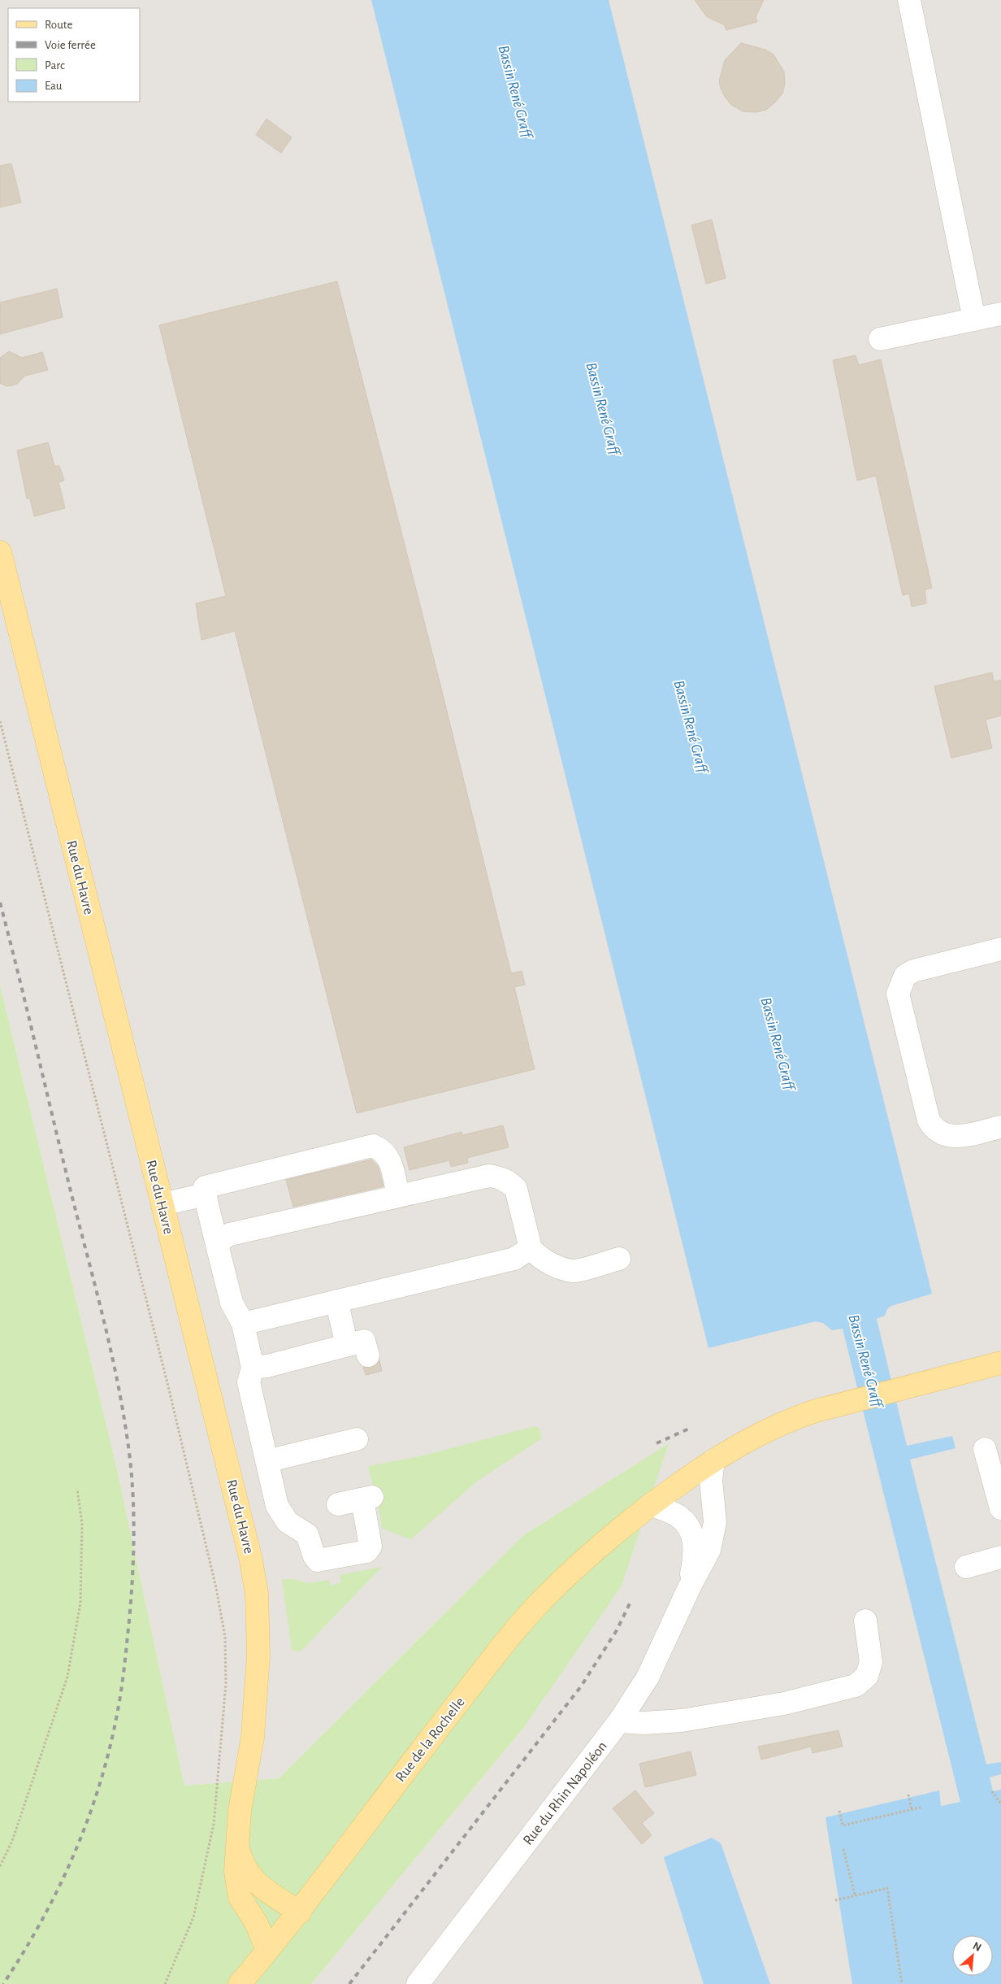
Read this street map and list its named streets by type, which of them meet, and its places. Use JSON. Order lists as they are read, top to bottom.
{
  "streets": {
    "main road": ["Rue du Havre", "Rue de la Rochelle"],
    "street": ["Rue du Rhin Napoléon"]
  },
  "crossings": [
    ["Rue du Havre", "Rue de la Rochelle"],
    ["Rue de la Rochelle", "Rue du Rhin Napoléon"]
  ],
  "water": ["Bassin René Graff"],
  "legend": [
    "Route",
    "Voie ferrée",
    "Parc",
    "Eau"
  ],
  "north": "top right"
}
